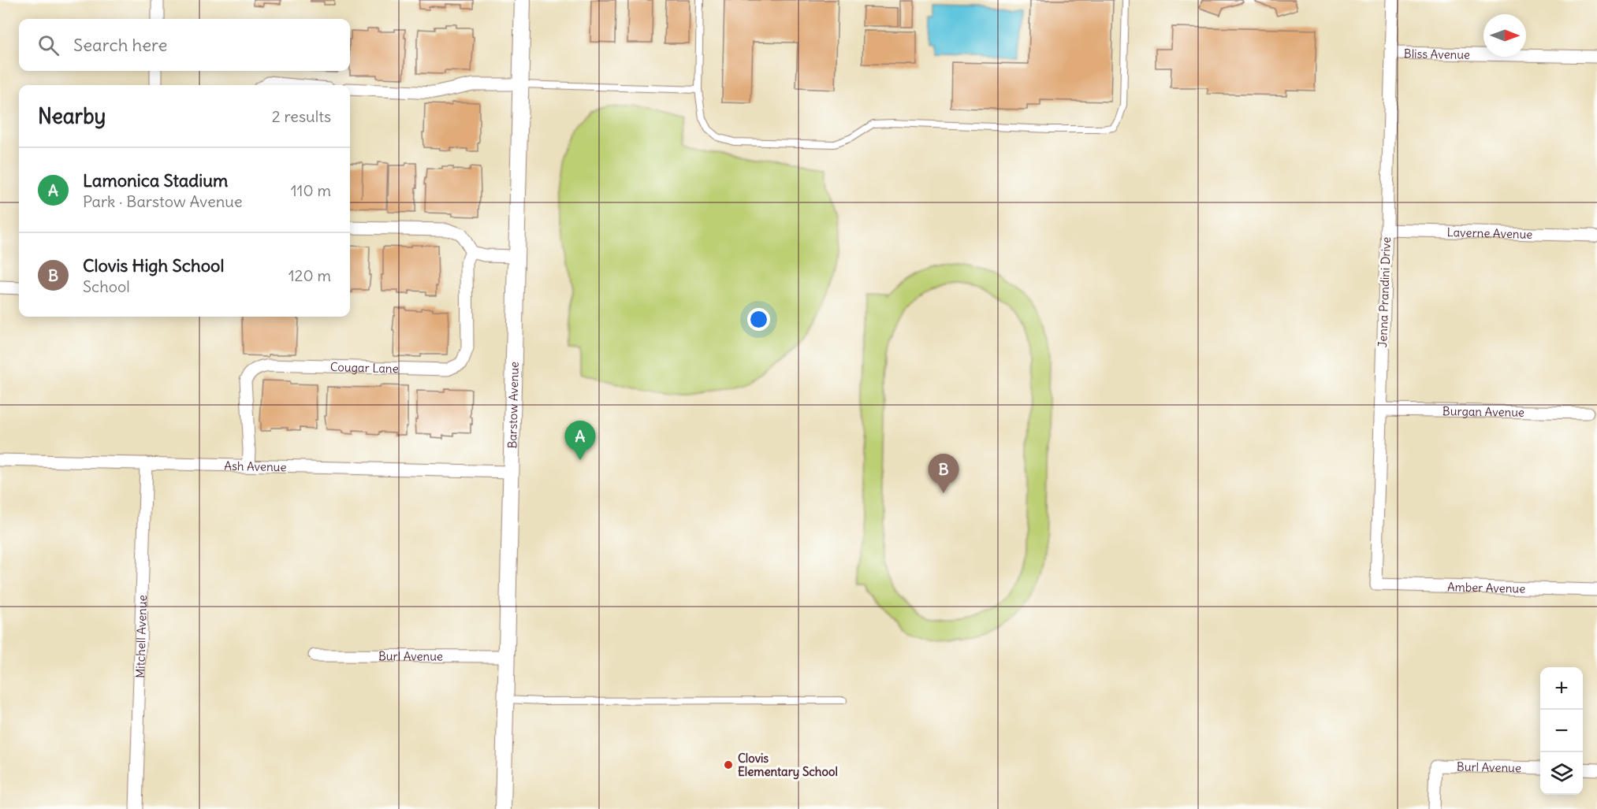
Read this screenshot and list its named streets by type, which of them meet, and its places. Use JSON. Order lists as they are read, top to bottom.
{
  "streets": {
    "street": [
      "Bliss Avenue",
      "Laverne Avenue",
      "Jenna Prandini Drive",
      "Cougar Lane",
      "Barstow Avenue",
      "Burgan Avenue",
      "Ash Avenue",
      "Amber Avenue",
      "Mitchell Avenue",
      "Burl Avenue"
    ]
  },
  "crossings": [
    ["Bliss Avenue", "Jenna Prandini Drive"],
    ["Laverne Avenue", "Jenna Prandini Drive"],
    ["Jenna Prandini Drive", "Burgan Avenue"],
    ["Jenna Prandini Drive", "Amber Avenue"],
    ["Cougar Lane", "Ash Avenue"],
    ["Barstow Avenue", "Ash Avenue"],
    ["Barstow Avenue", "Burl Avenue"],
    ["Ash Avenue", "Mitchell Avenue"]
  ],
  "places": ["Clovis Elementary School"],
  "north": "right",
  "page": {
    "search": "Search here",
    "heading": ["Nearby", "2 results"],
    "list": [
      {
        "mark": "A",
        "name": "Lamonica Stadium",
        "note": "Park · Barstow Avenue",
        "value": "110 m"
      },
      {
        "mark": "B",
        "name": "Clovis High School",
        "note": "School",
        "value": "120 m"
      }
    ],
    "pins": ["A", "B"],
    "map_buttons": ["+", "−"]
  }
}
